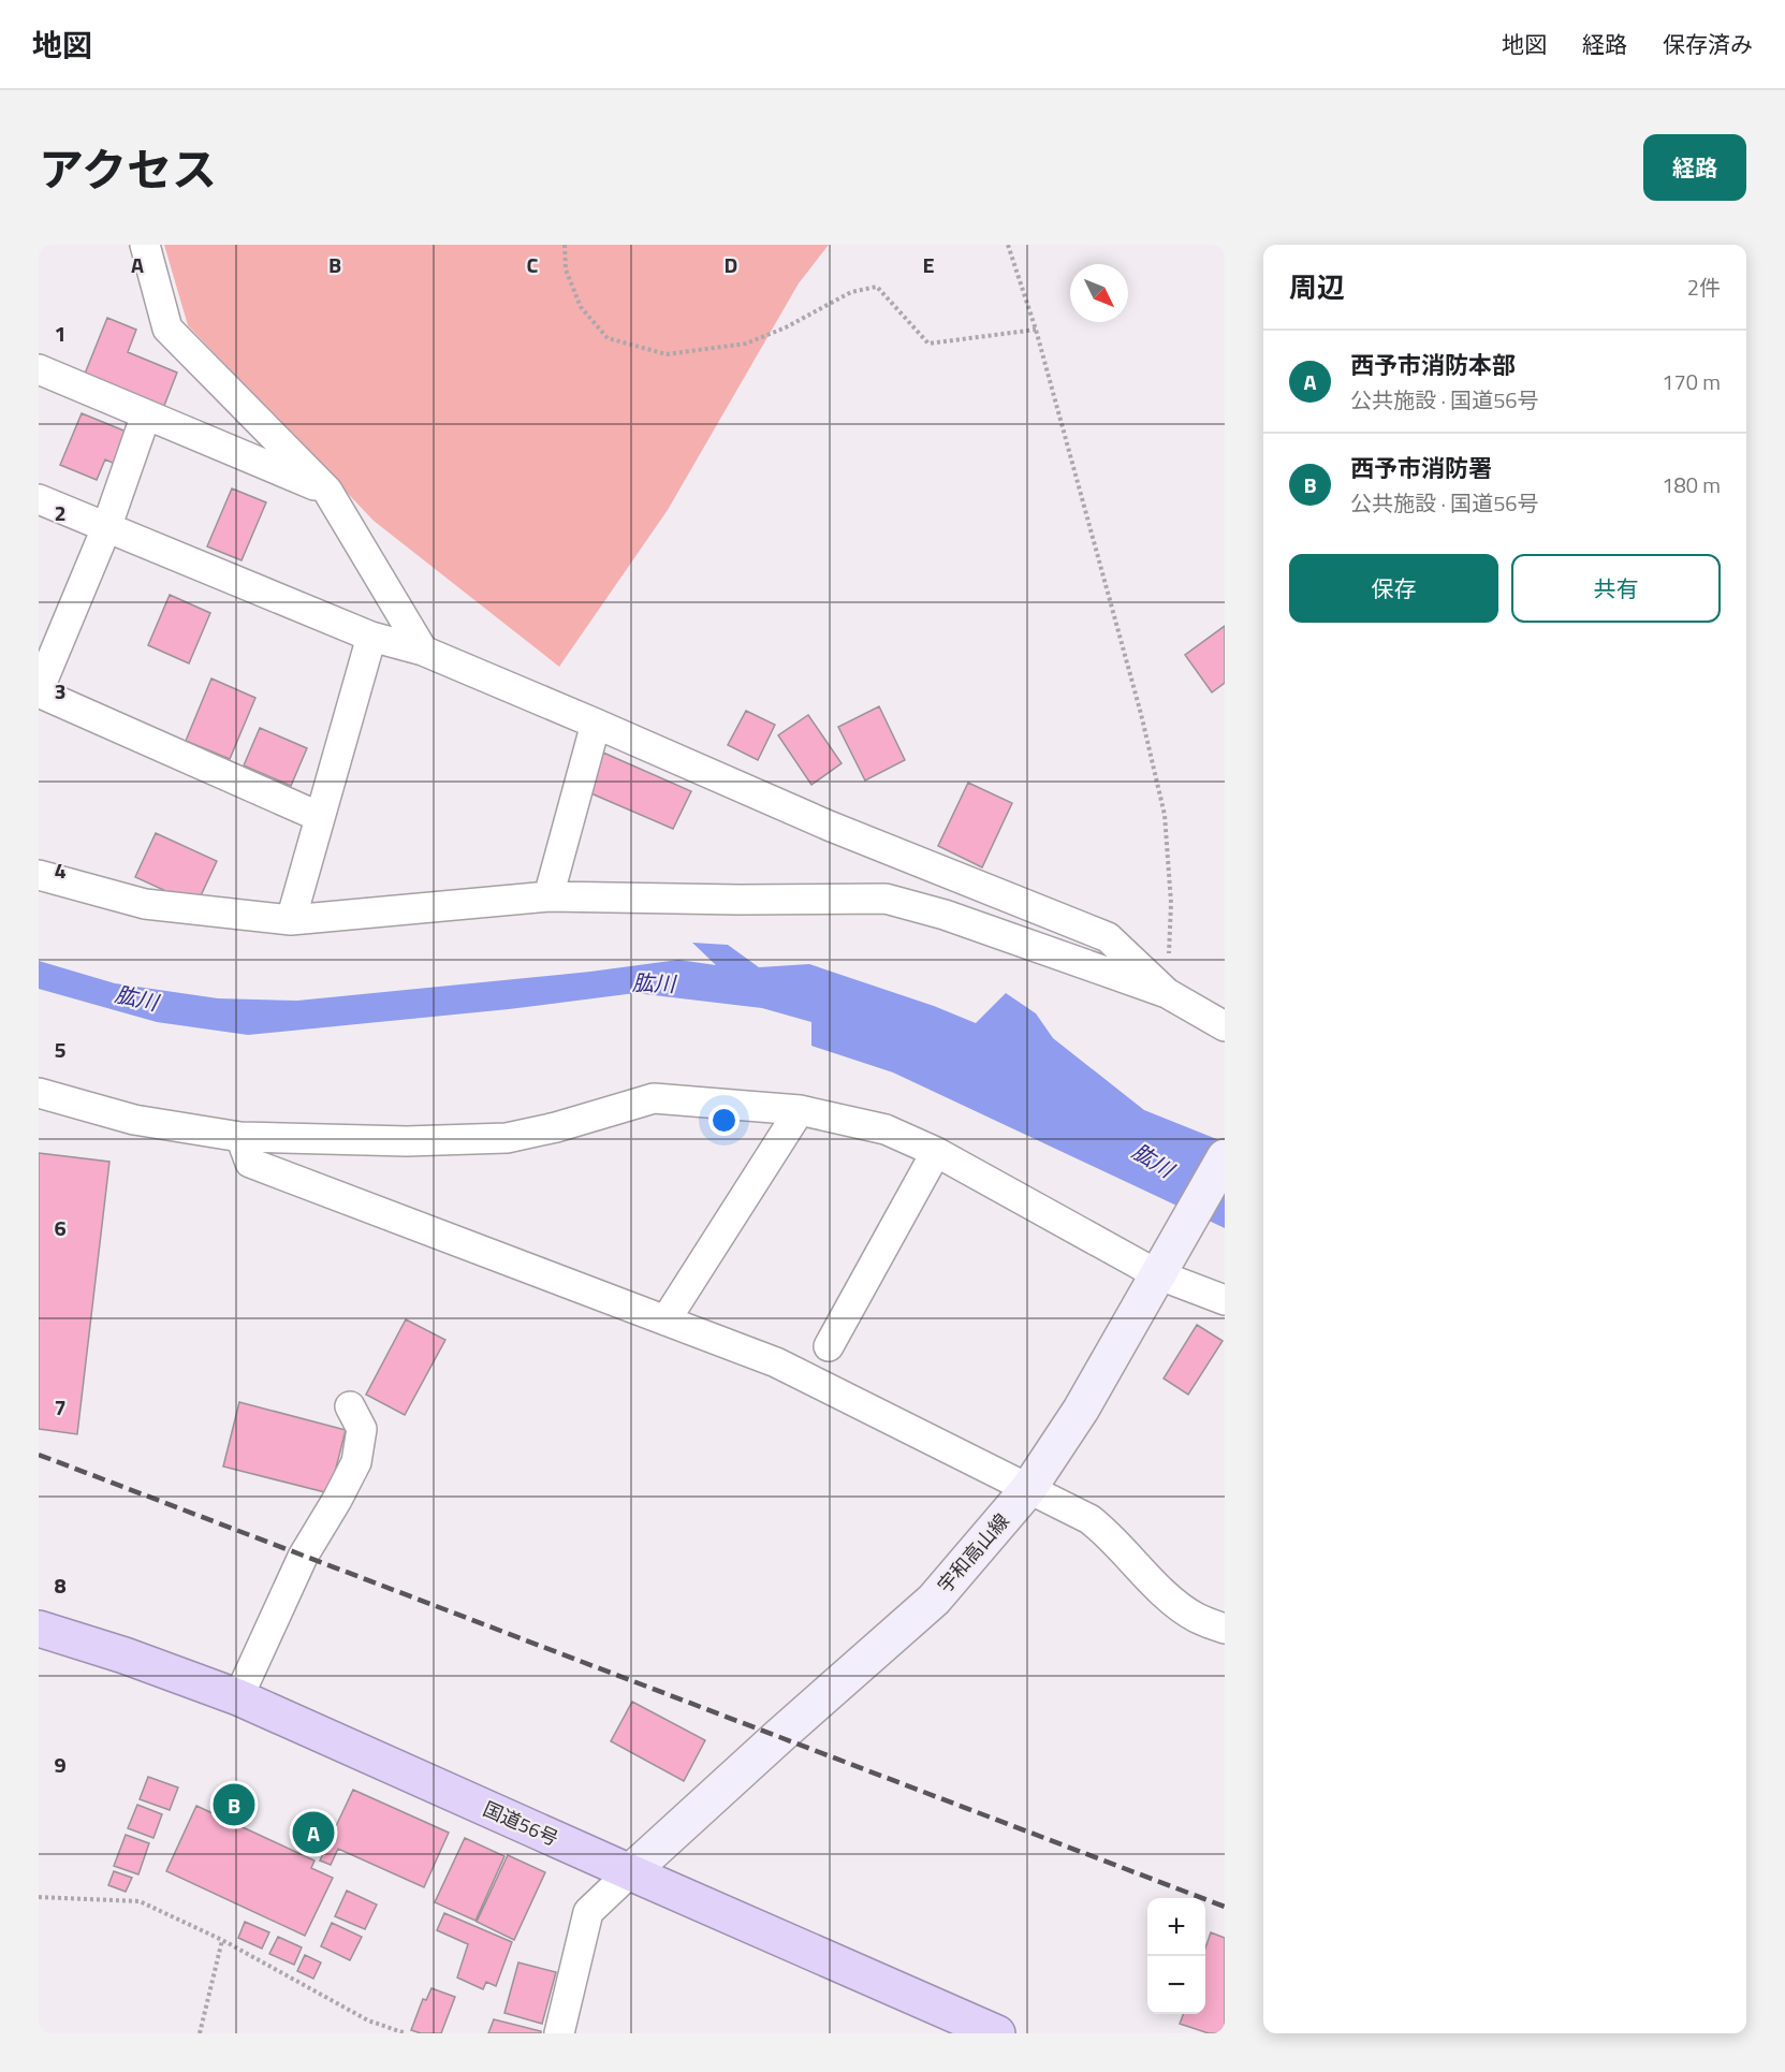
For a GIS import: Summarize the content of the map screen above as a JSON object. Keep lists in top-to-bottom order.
{
  "streets": {
    "highway": ["国道56号"],
    "main road": ["宇和高山線"]
  },
  "crossings": [
    ["宇和高山線", "国道56号"]
  ],
  "water": ["肱川"],
  "north": "bottom right",
  "page": {
    "header": "地図",
    "nav": ["地図", "経路", "保存済み"],
    "title": "アクセス",
    "buttons": [
      "経路",
      ["保存", "共有"]
    ],
    "heading": ["周辺", "2件"],
    "list": [
      {
        "mark": "A",
        "name": "西予市消防本部",
        "note": "公共施設 · 国道56号",
        "value": "170 m"
      },
      {
        "mark": "B",
        "name": "西予市消防署",
        "note": "公共施設 · 国道56号",
        "value": "180 m"
      }
    ],
    "pins": ["B", "A"],
    "map_buttons": ["+", "−"]
  },
  "grid": {
    "columns": [
      "A",
      "B",
      "C",
      "D",
      "E"
    ],
    "rows": [
      "1",
      "2",
      "3",
      "4",
      "5",
      "6",
      "7",
      "8",
      "9"
    ]
  }
}
